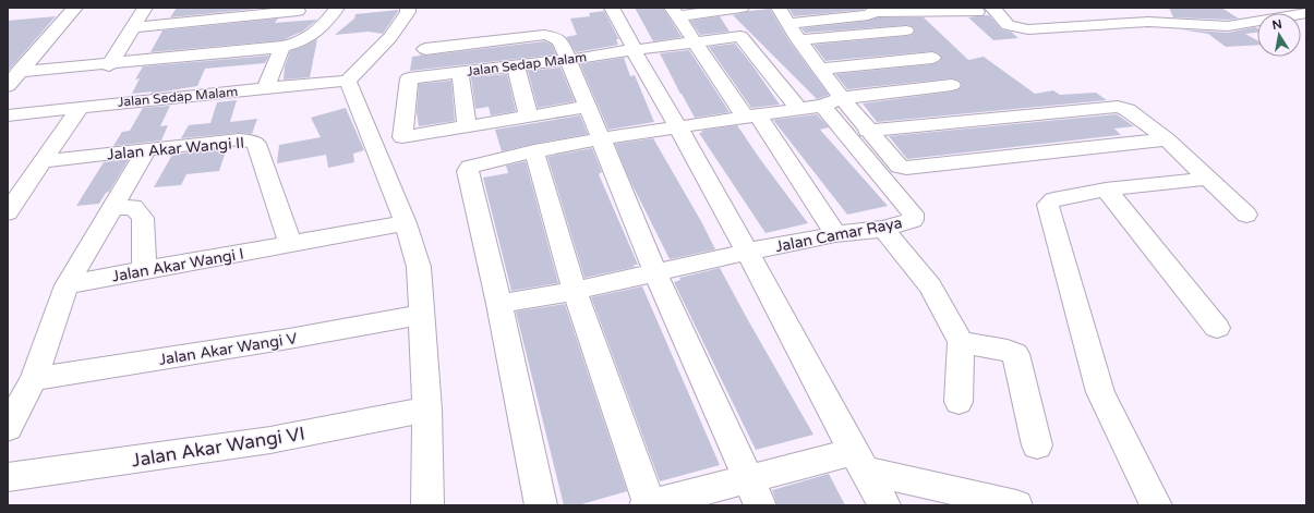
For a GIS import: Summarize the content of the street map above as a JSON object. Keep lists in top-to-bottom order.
{
  "streets": {
    "street": [
      "Jalan Sedap Malam",
      "Jalan Akar Wangi II",
      "Jalan Camar Raya",
      "Jalan Akar Wangi I",
      "Jalan Akar Wangi V",
      "Jalan Akar Wangi VI"
    ]
  },
  "crossings": [
    ["Jalan Akar Wangi II", "Jalan Akar Wangi I"]
  ],
  "north": "top"
}
